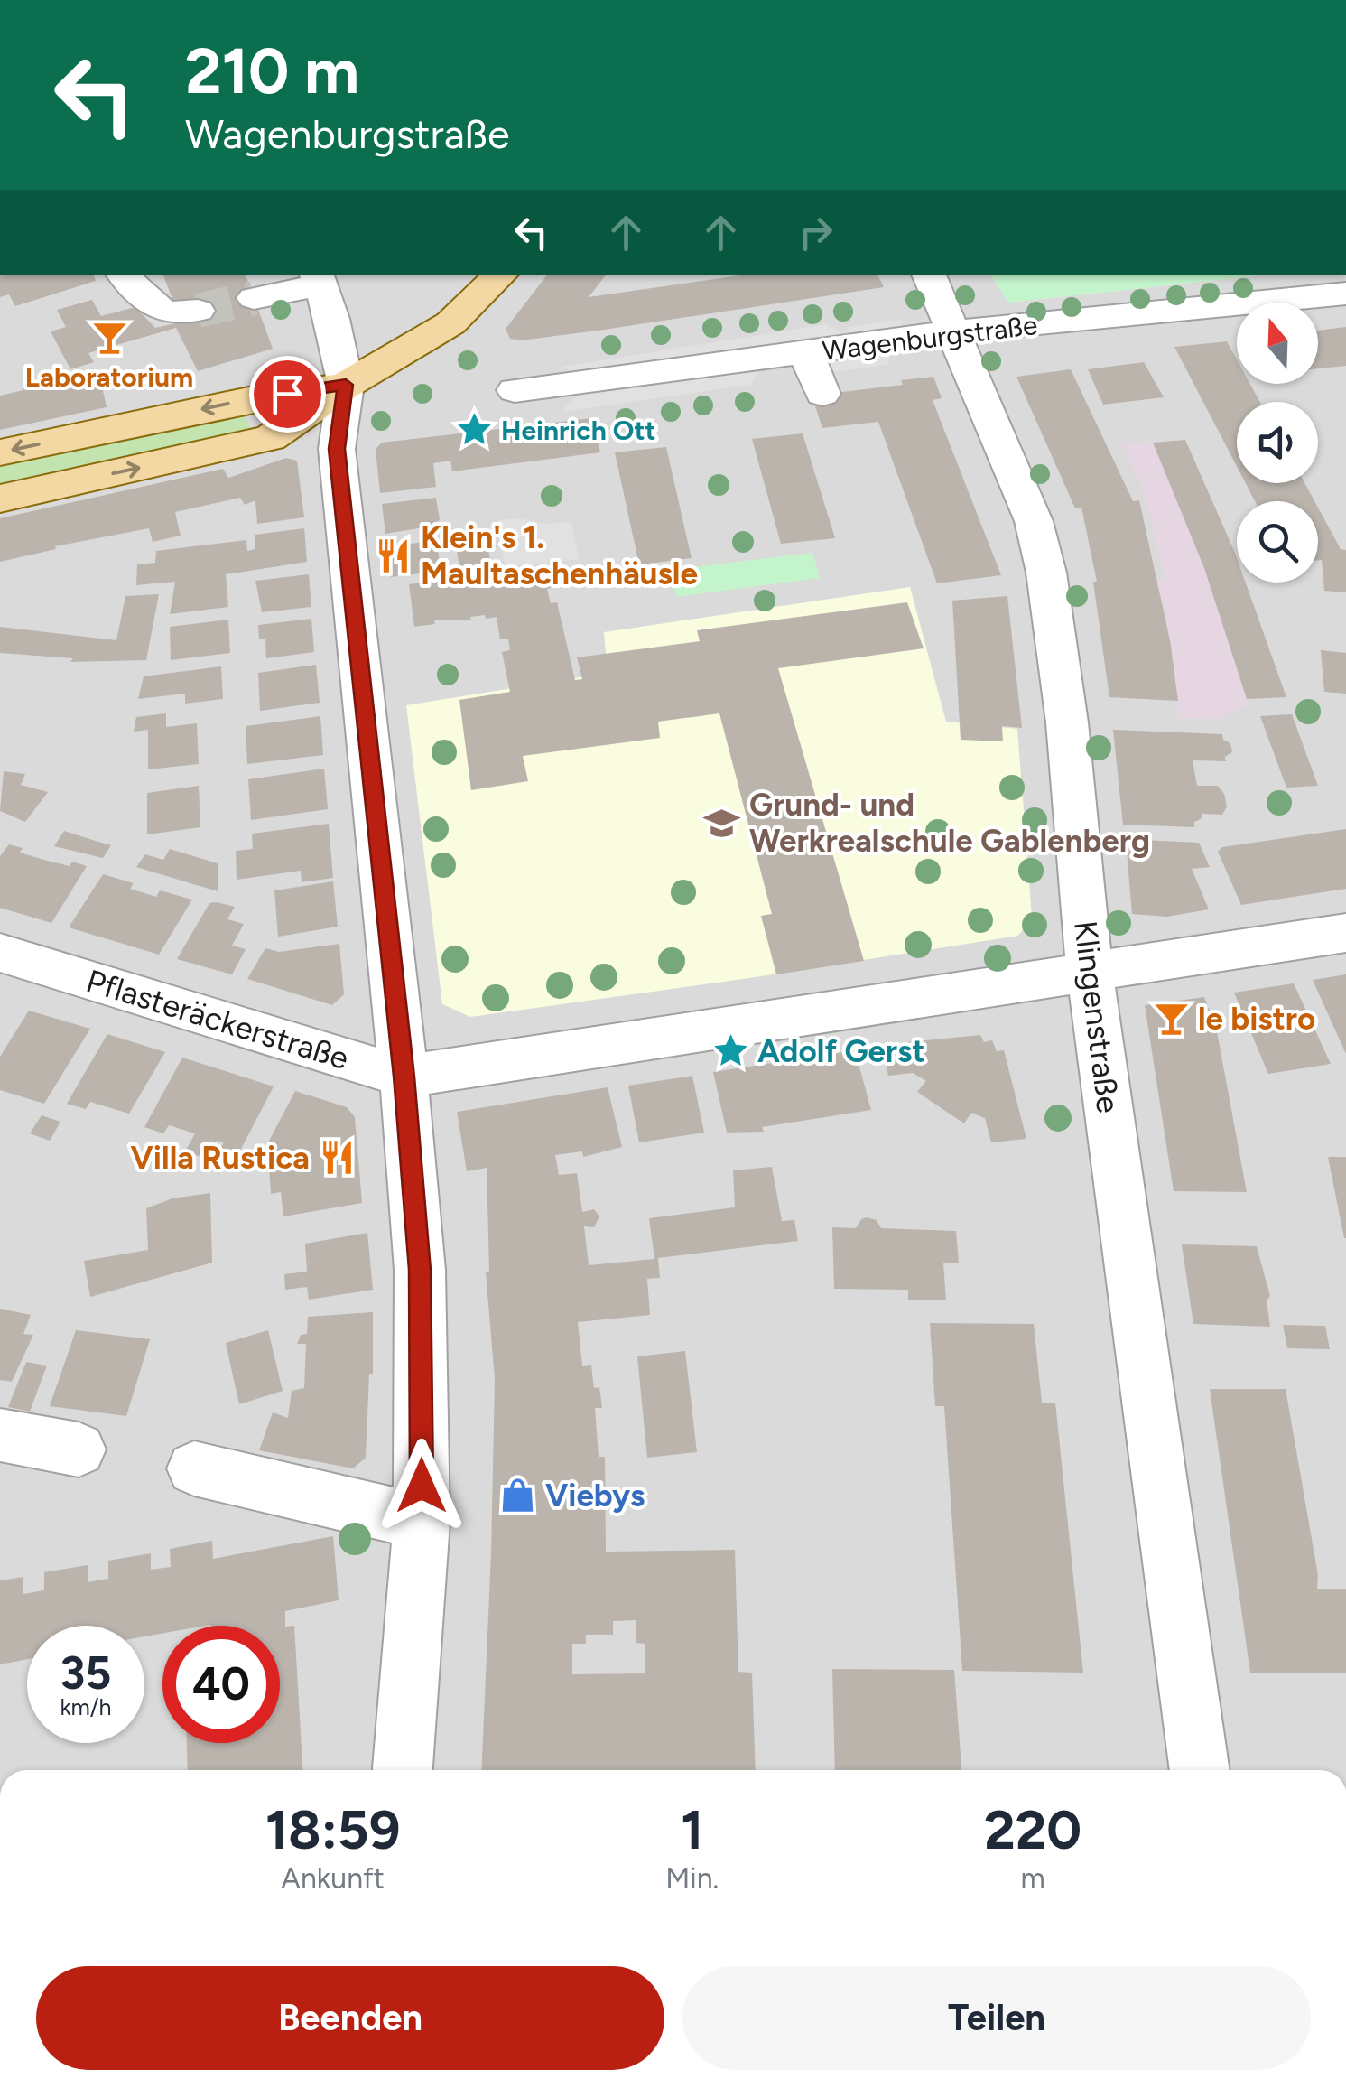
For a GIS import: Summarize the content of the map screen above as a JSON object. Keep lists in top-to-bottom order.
{
  "streets": {
    "street": ["Wagenburgstraße", "Klingenstraße", "Pflasteräckerstraße"]
  },
  "crossings": [
    ["Wagenburgstraße", "Klingenstraße"],
    ["Klingenstraße", "Pflasteräckerstraße"]
  ],
  "places": {
    "bar": ["Laboratorium", "le bistro"],
    "place": ["Heinrich Ott", "Adolf Gerst"],
    "restaurant": ["Klein's 1. Maultaschenhäusle", "Villa Rustica"],
    "school or university": ["Grund- und Werkrealschule Gablenberg"],
    "shop": ["Viebys"]
  },
  "north": "top",
  "page": {
    "turn": ["210 m", "Wagenburgstraße"],
    "speed": "35 km/h",
    "limit": "40",
    "eta": [
      "18:59",
      "Ankunft",
      "1",
      "Min.",
      "220",
      "m"
    ],
    "buttons": ["Beenden", "Teilen"]
  }
}
